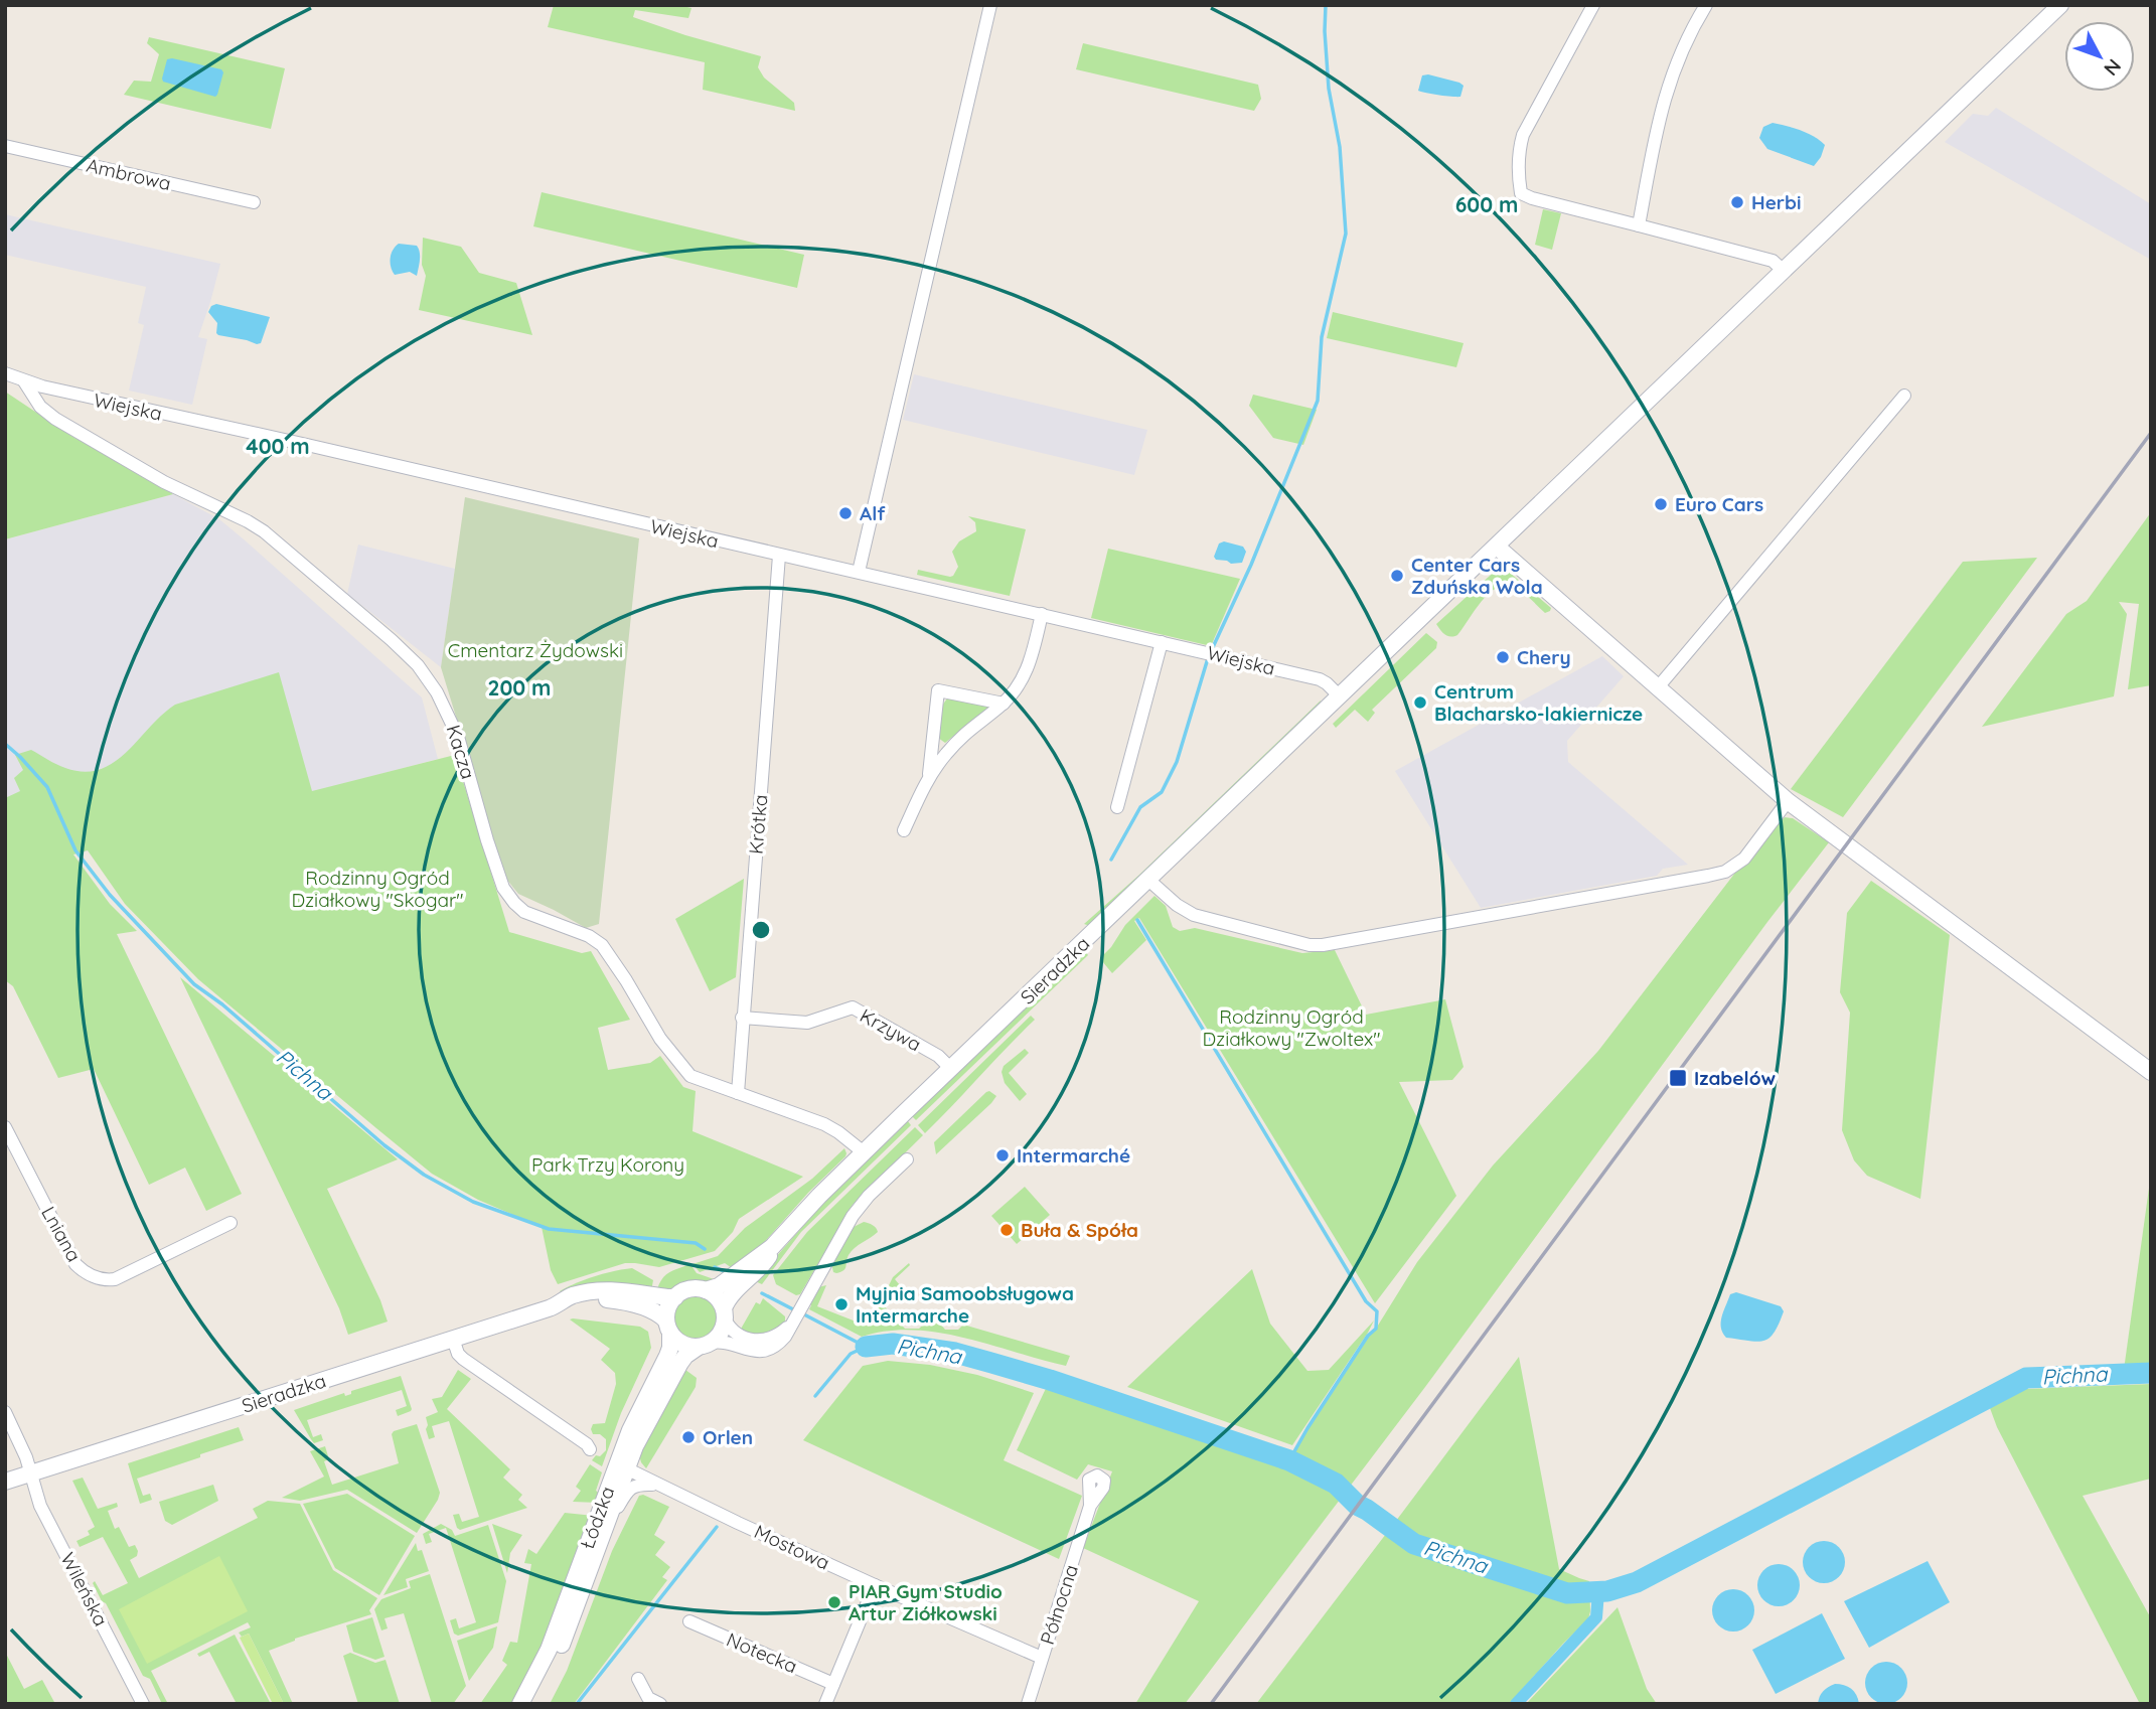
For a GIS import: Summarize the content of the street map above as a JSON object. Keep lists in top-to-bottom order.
{
  "streets": {
    "main road": ["Sieradzka", "Łódzka"],
    "street": [
      "Ambrowa",
      "Wiejska",
      "Kacza",
      "Krótka",
      "Krzywa",
      "Lniana",
      "Mostowa",
      "Wileńska",
      "Północna",
      "Notecka"
    ]
  },
  "crossings": [
    ["Wiejska", "Kacza"],
    ["Wiejska", "Krótka"],
    ["Wiejska", "Sieradzka"],
    ["Kacza", "Krótka"],
    ["Kacza", "Sieradzka"],
    ["Krótka", "Krzywa"],
    ["Sieradzka", "Krzywa"],
    ["Sieradzka", "Łódzka"],
    ["Sieradzka", "Wileńska"],
    ["Łódzka", "Mostowa"],
    ["Mostowa", "Północna"]
  ],
  "water": ["Pichna"],
  "parks": [
    "Cmentarz Żydowski",
    "Rodzinny Ogród Działkowy \"Skogar\"",
    "Rodzinny Ogród Działkowy \"Zwoltex\"",
    "Park Trzy Korony"
  ],
  "places": {
    "other": [
      "Herbi",
      "Euro Cars",
      "Alf",
      "Center Cars Zduńska Wola",
      "Chery",
      "Centrum Blacharsko-lakiernicze",
      "Intermarché",
      "Buła & Spóła",
      "Myjnia Samoobsługowa Intermarche",
      "Orlen",
      "PIAR Gym Studio Artur Ziółkowski"
    ],
    "transit": ["Izabelów"]
  },
  "north": "bottom right",
  "rings": ["600 m", "400 m", "200 m"]
}
